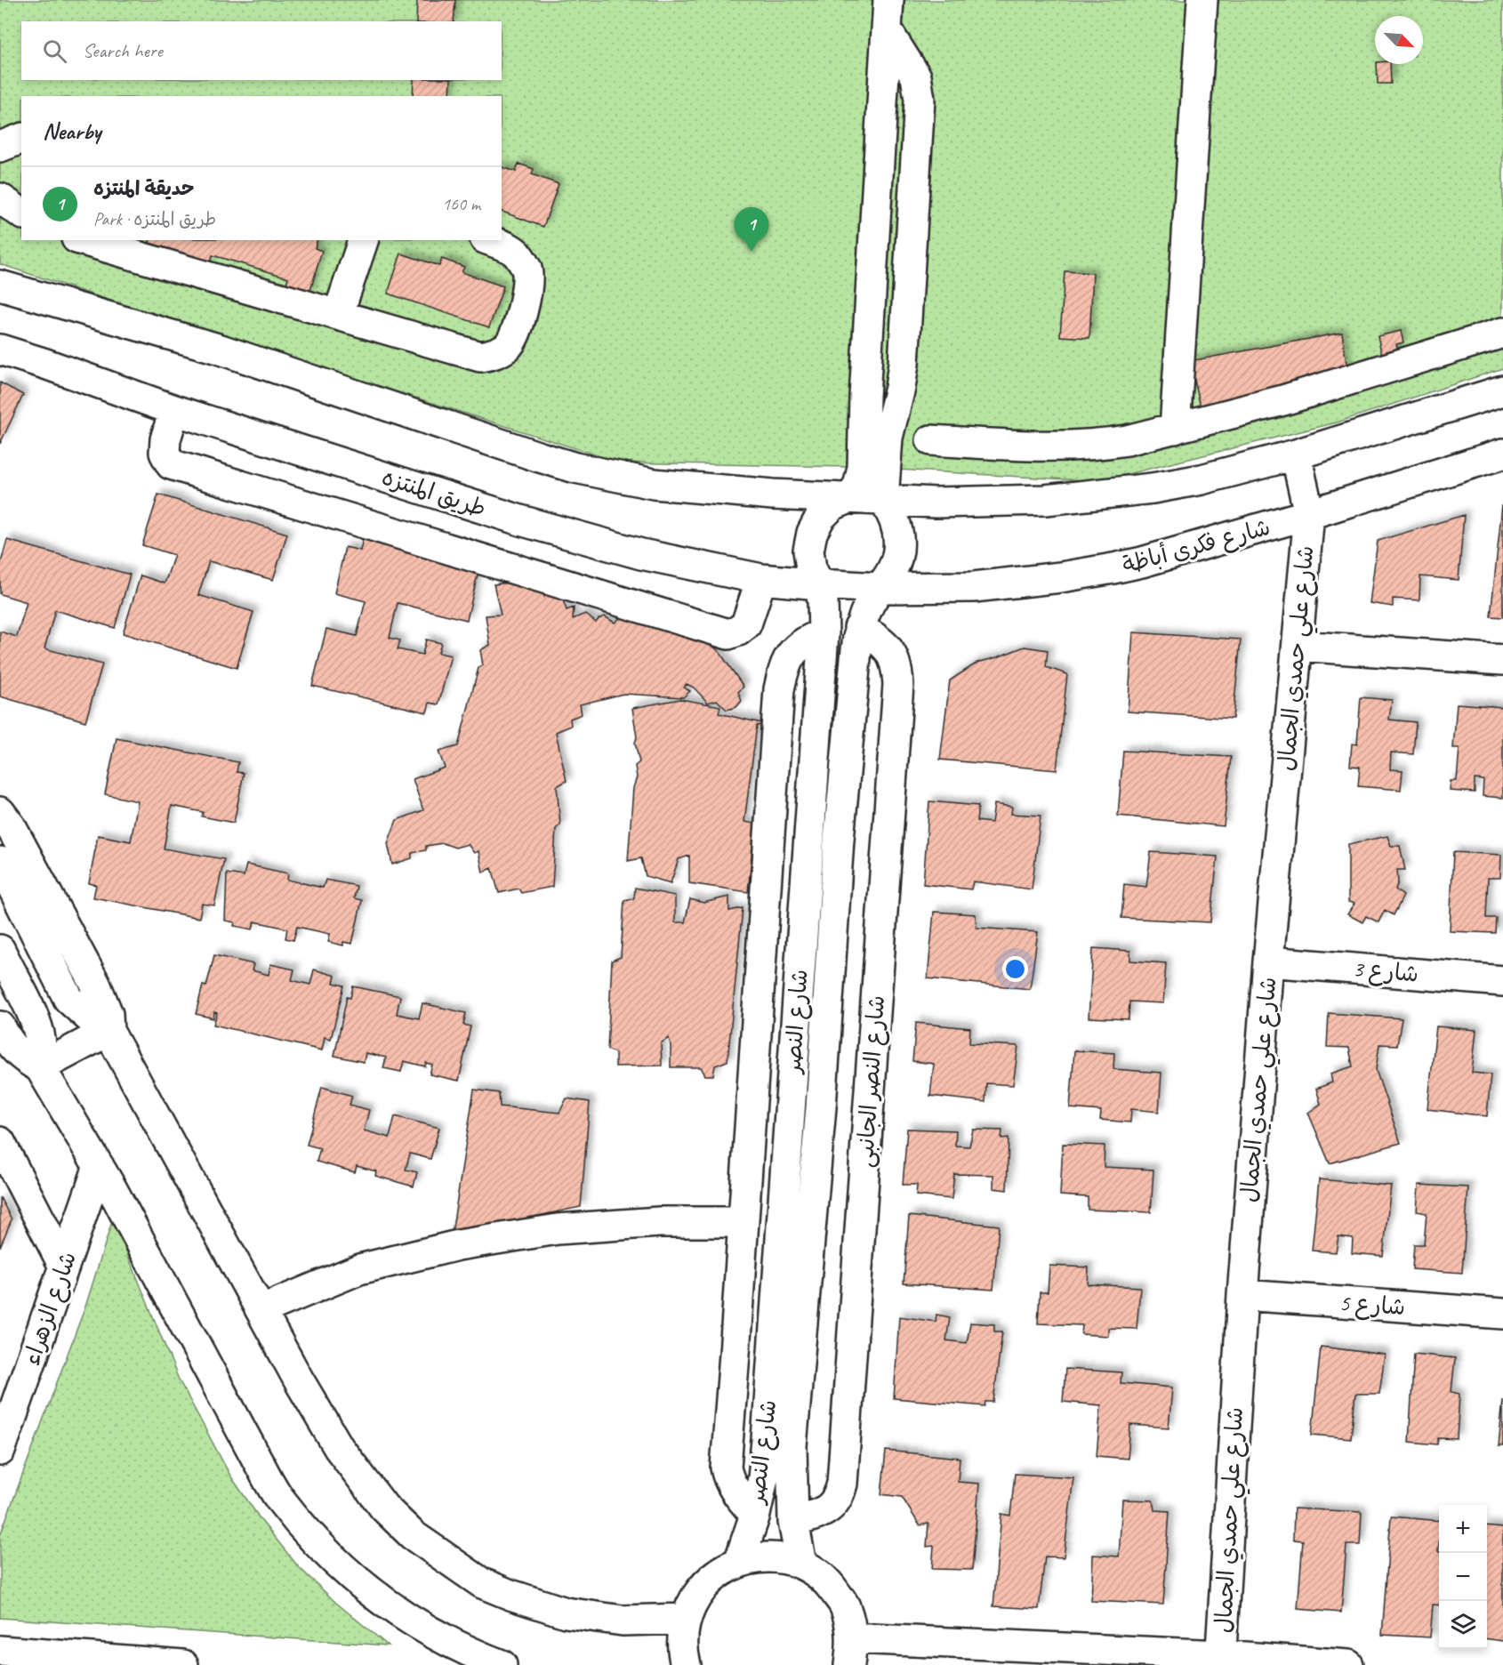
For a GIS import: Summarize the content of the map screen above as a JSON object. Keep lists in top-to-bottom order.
{
  "streets": {
    "street": [
      "طريق المنتزه",
      "شارع فكرى أباظة",
      "شارع علي حمدي الجمال",
      "شارع 3",
      "شارع النصر",
      "شارع النصر الجانبى",
      "شارع 5",
      "شارع الزهراء"
    ]
  },
  "crossings": [
    ["طريق المنتزه", "شارع فكرى أباظة"],
    ["طريق المنتزه", "شارع النصر"],
    ["شارع فكرى أباظة", "شارع علي حمدي الجمال"],
    ["شارع فكرى أباظة", "شارع النصر"],
    ["شارع علي حمدي الجمال", "شارع 3"],
    ["شارع علي حمدي الجمال", "شارع 5"],
    ["شارع النصر", "شارع النصر الجانبى"]
  ],
  "north": "bottom right",
  "page": {
    "search": "Search here",
    "heading": "Nearby",
    "list": [
      {
        "mark": "1",
        "name": "حديقة المنتزه",
        "note": "Park · طريق المنتزه",
        "value": "160 m"
      }
    ],
    "pins": "1",
    "map_buttons": ["+", "−"]
  }
}
